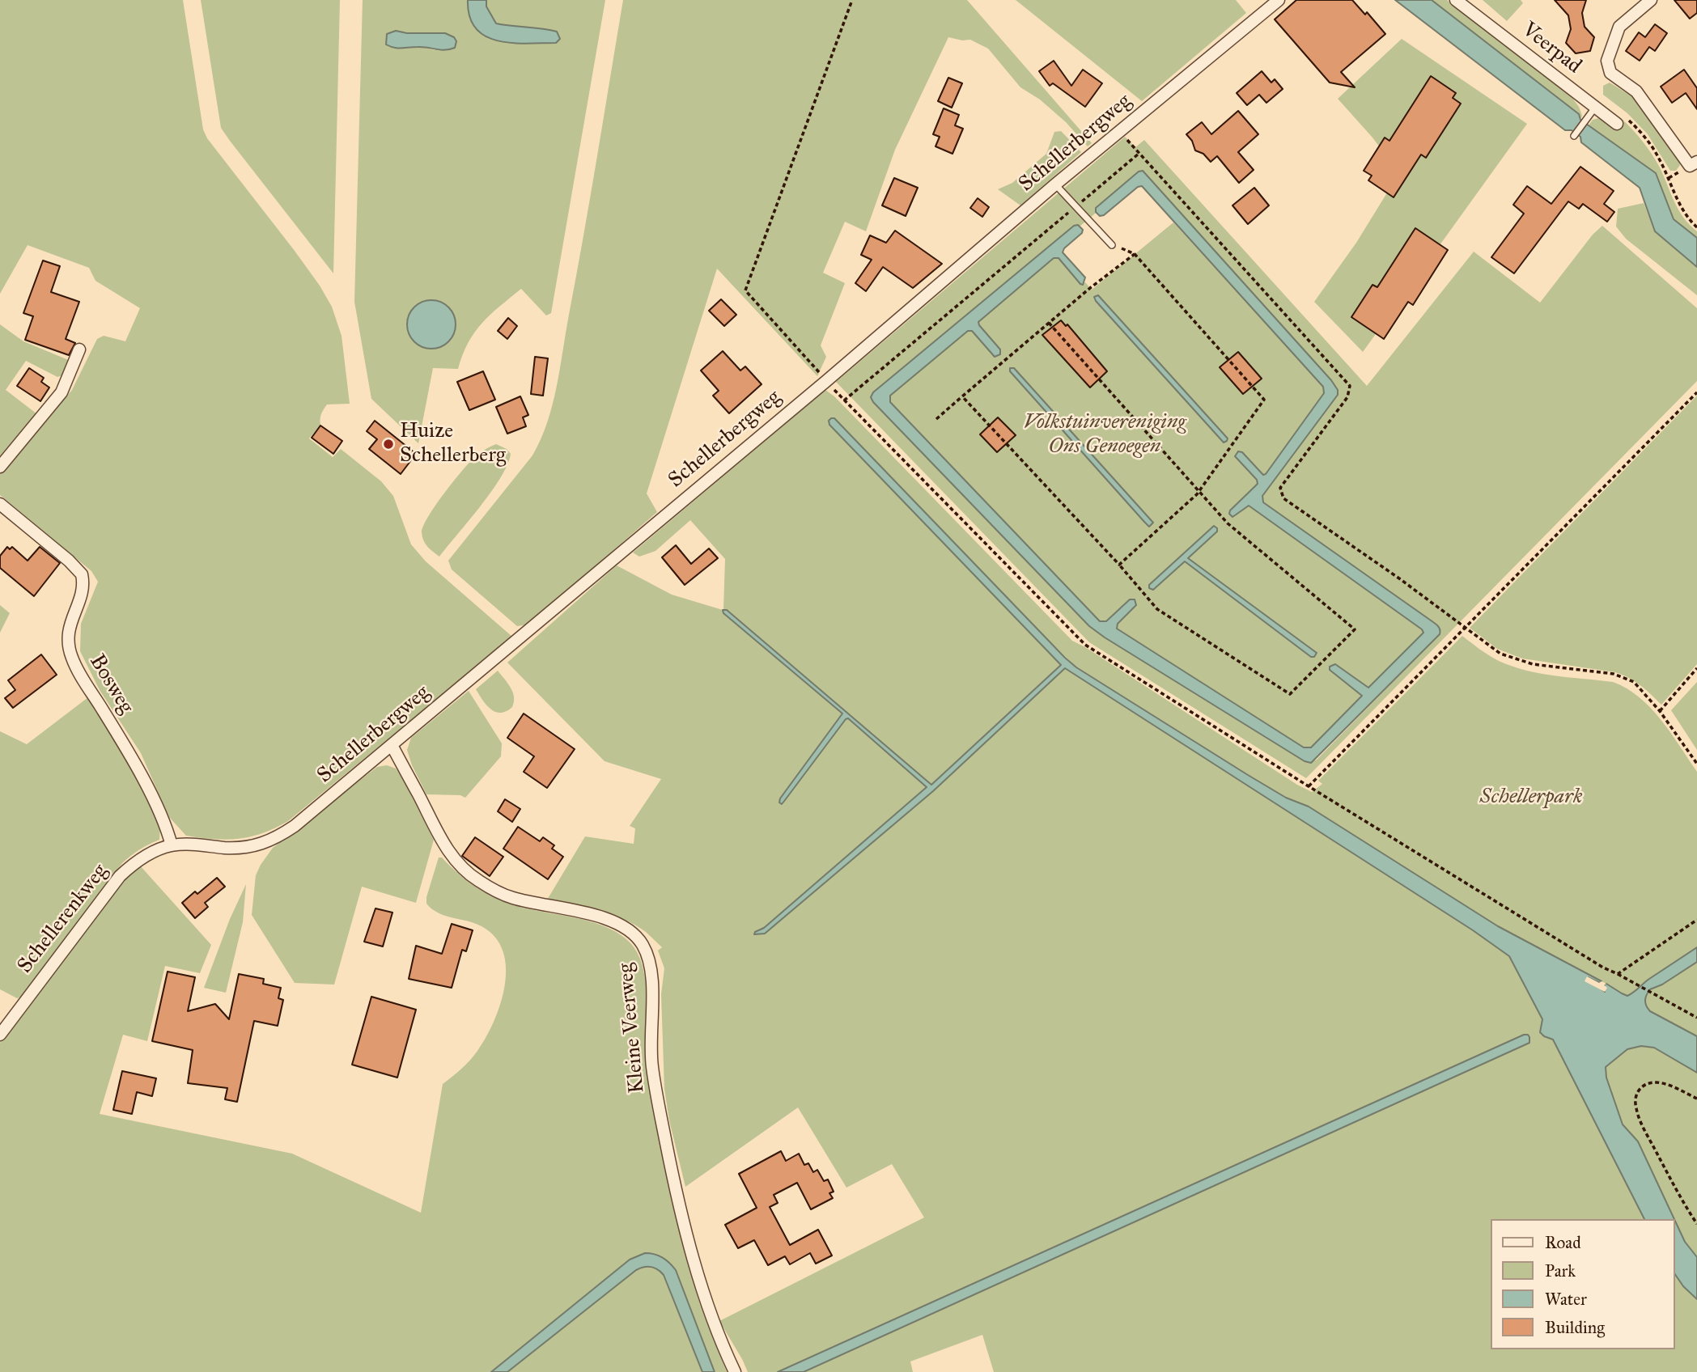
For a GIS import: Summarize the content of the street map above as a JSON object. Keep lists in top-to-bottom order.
{
  "streets": {
    "street": [
      "Veerpad",
      "Schellerbergweg",
      "Bosweg",
      "Schellerenkweg",
      "Kleine Veerweg"
    ]
  },
  "crossings": [
    ["Schellerbergweg", "Bosweg"],
    ["Schellerbergweg", "Schellerenkweg"],
    ["Schellerbergweg", "Kleine Veerweg"],
    ["Bosweg", "Schellerenkweg"]
  ],
  "parks": ["Volkstuinvereniging Ons Genoegen", "Schellerpark"],
  "places": ["Huize Schellerberg"],
  "legend": [
    "Road",
    "Park",
    "Water",
    "Building"
  ]
}
